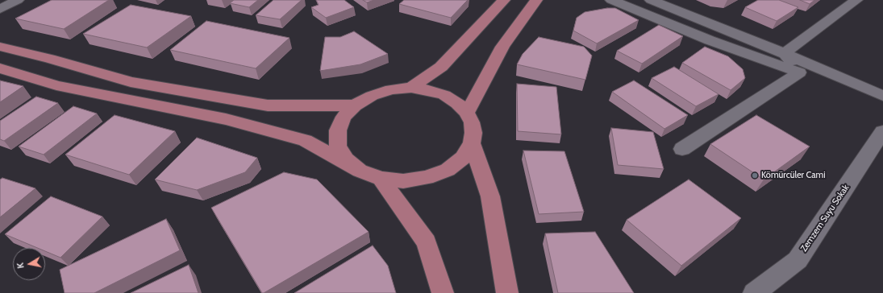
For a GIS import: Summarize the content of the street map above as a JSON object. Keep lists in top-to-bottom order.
{
  "streets": {
    "street": ["Zemzem Suyu Sokak"]
  },
  "places": ["Kömürcüler Cami"],
  "north": "left"
}
